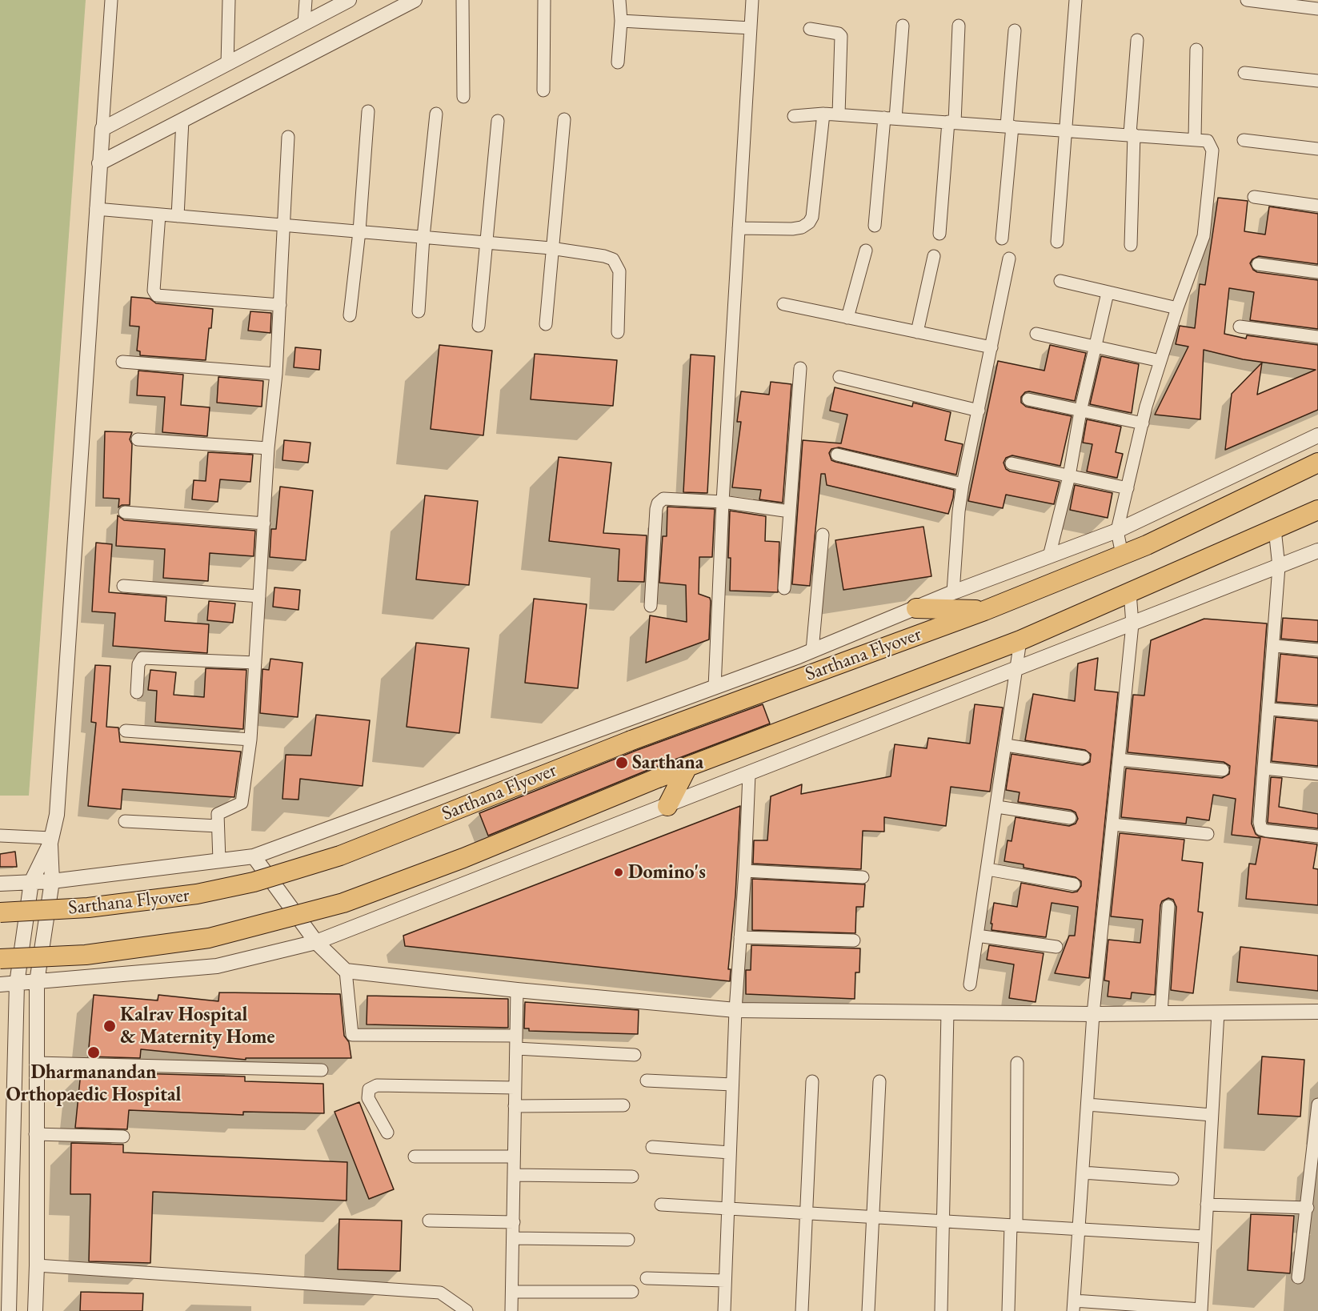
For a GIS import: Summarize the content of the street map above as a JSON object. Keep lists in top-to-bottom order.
{
  "streets": {
    "main road": ["Sarthana Flyover"]
  },
  "places": [
    "Sarthana",
    "Domino's",
    "Kalrav Hospital & Maternity Home",
    "Dharmanandan Orthopaedic Hospital"
  ]
}
